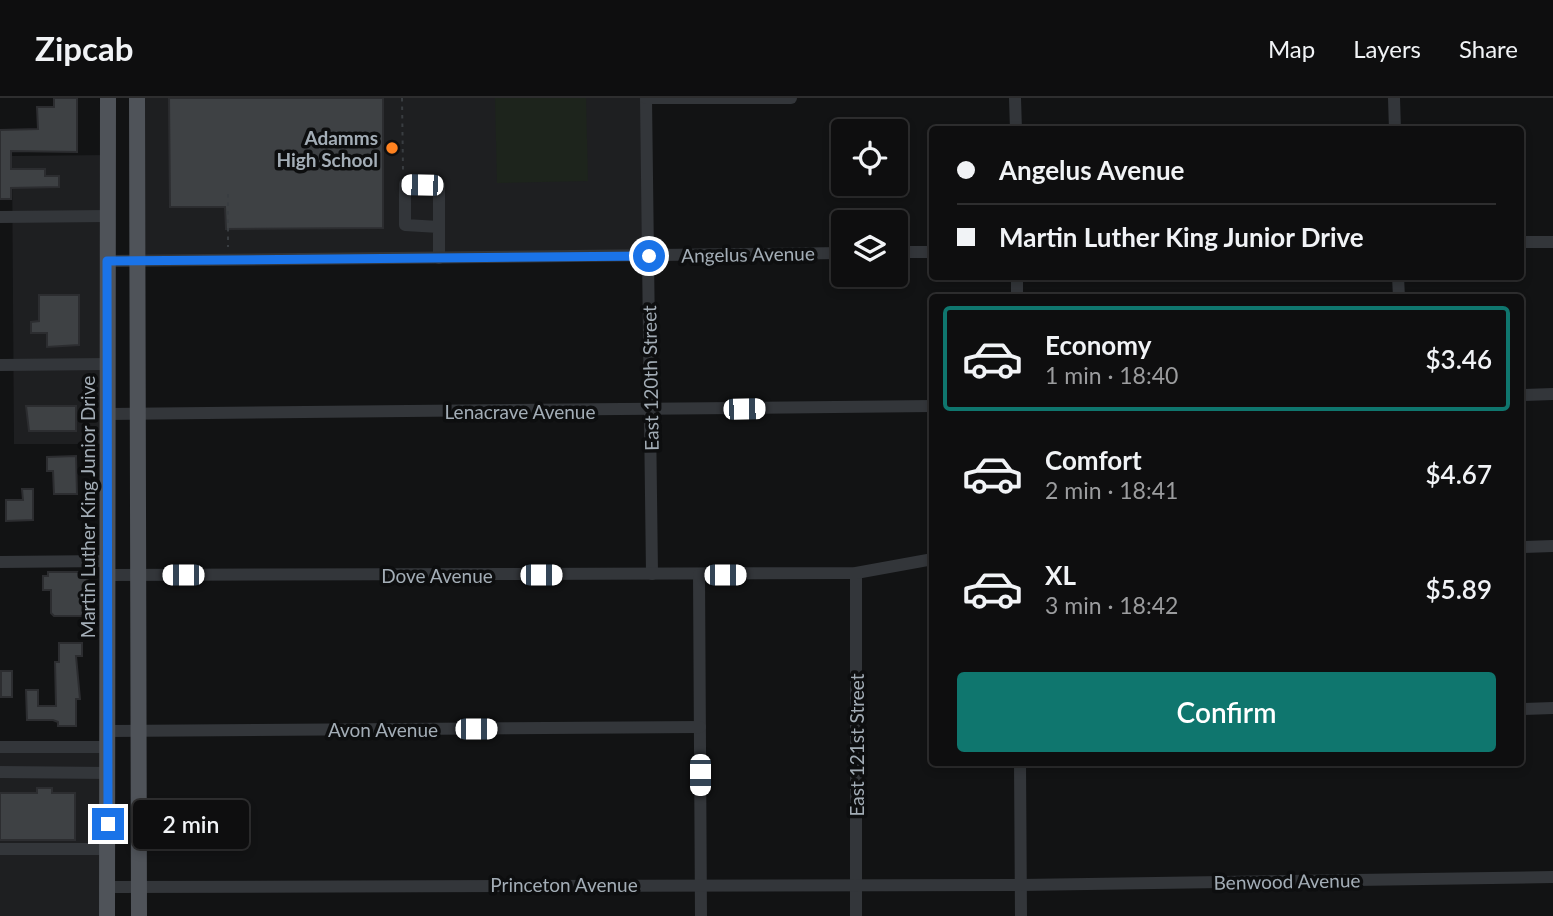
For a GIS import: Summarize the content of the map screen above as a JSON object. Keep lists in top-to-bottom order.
{
  "streets": {
    "main road": ["Martin Luther King Junior Drive"],
    "street": [
      "Angelus Avenue",
      "East 120th Street",
      "Lenacrave Avenue",
      "Dove Avenue",
      "Avon Avenue",
      "East 121st Street",
      "Benwood Avenue",
      "Princeton Avenue"
    ]
  },
  "crossings": [
    ["Angelus Avenue", "East 120th Street"],
    ["Angelus Avenue", "Martin Luther King Junior Drive"],
    ["East 120th Street", "Lenacrave Avenue"],
    ["East 120th Street", "Dove Avenue"],
    ["Lenacrave Avenue", "Martin Luther King Junior Drive"],
    ["Martin Luther King Junior Drive", "Dove Avenue"],
    ["Martin Luther King Junior Drive", "Avon Avenue"],
    ["Martin Luther King Junior Drive", "Princeton Avenue"],
    ["Dove Avenue", "East 121st Street"],
    ["East 121st Street", "Princeton Avenue"],
    ["Benwood Avenue", "Princeton Avenue"]
  ],
  "places": ["Adamms High School"],
  "page": {
    "header": "Zipcab",
    "nav": ["Map", "Layers", "Share"],
    "banner": ["Angelus Avenue", "Martin Luther King Junior Drive"],
    "list": [
      {
        "name": "Economy",
        "note": "1 min · 18:40",
        "value": "$3.46"
      },
      {
        "name": "Comfort",
        "note": "2 min · 18:41",
        "value": "$4.67"
      },
      {
        "name": "XL",
        "note": "3 min · 18:42",
        "value": "$5.89"
      }
    ],
    "buttons": "Confirm",
    "bubble": "2 min"
  }
}
